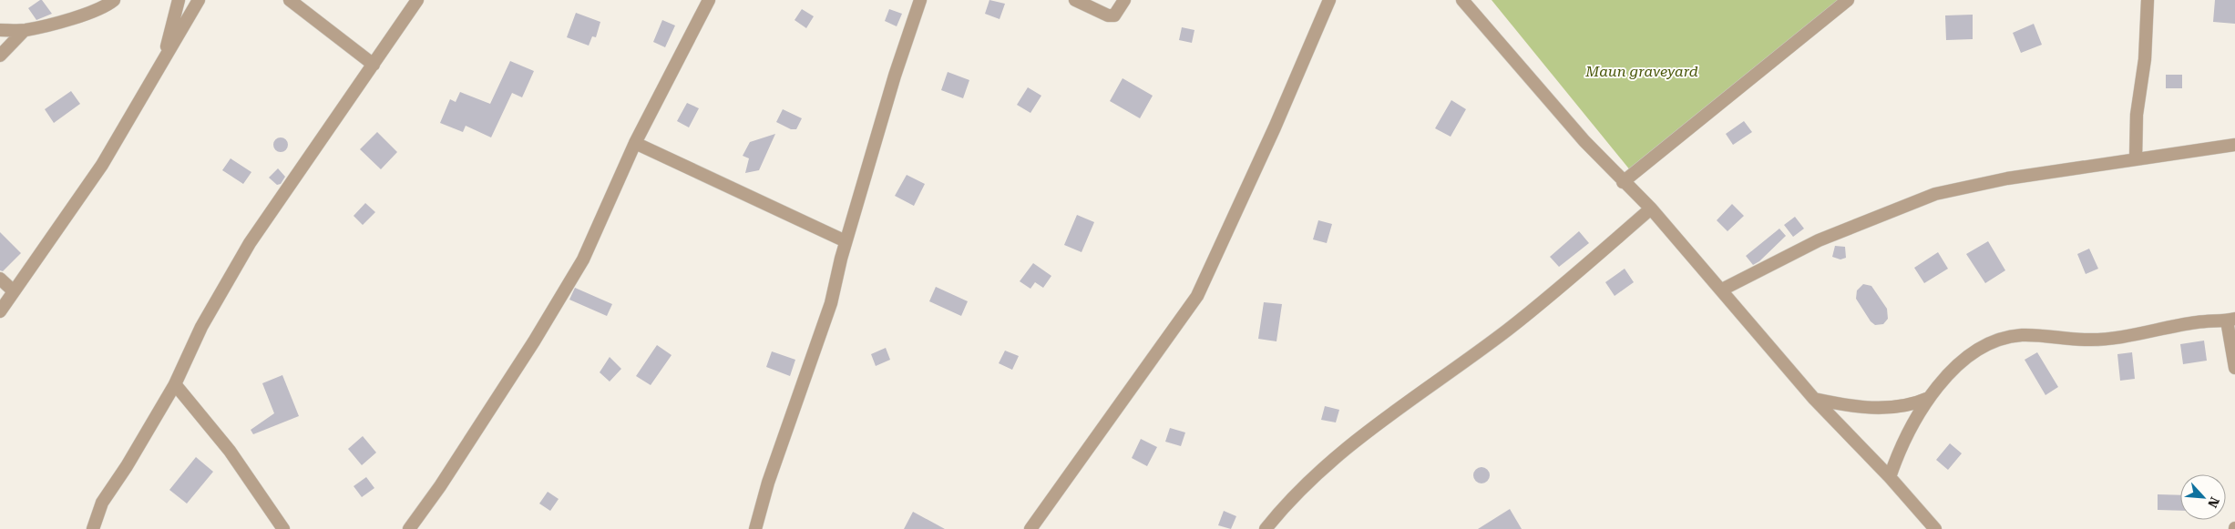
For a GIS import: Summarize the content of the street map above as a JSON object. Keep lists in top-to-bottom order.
{
  "parks": ["Maun graveyard"],
  "north": "bottom right"
}
